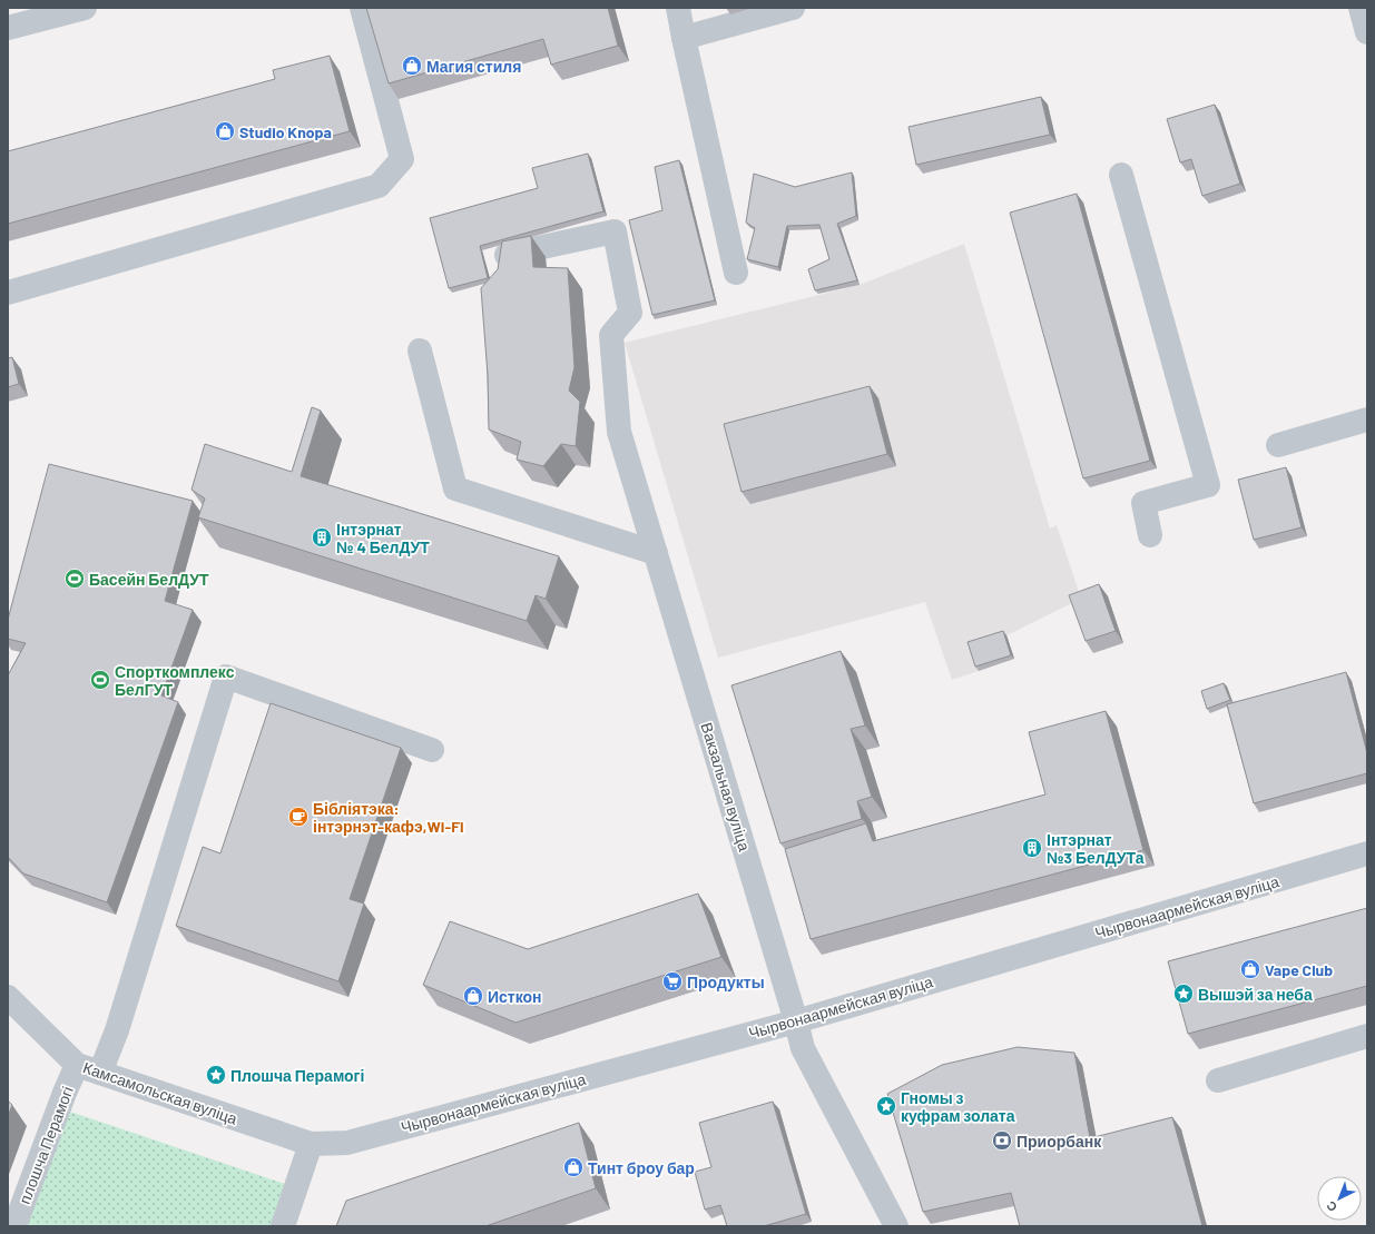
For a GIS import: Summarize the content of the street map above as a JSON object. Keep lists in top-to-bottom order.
{
  "streets": {
    "street": [
      "Вакзальная вуліца",
      "Чырвонаармейская вуліца",
      "Камсамольская вуліца",
      "плошча Перамогі"
    ]
  },
  "crossings": [
    ["Вакзальная вуліца", "Чырвонаармейская вуліца"],
    ["Чырвонаармейская вуліца", "Камсамольская вуліца"],
    ["Камсамольская вуліца", "плошча Перамогі"]
  ],
  "places": {
    "shop": [
      "Магия стиля",
      "Studio Knopa",
      "Vape Club",
      "Исткон",
      "Тинт броу бар"
    ],
    "building": ["Інтэрнат № 4 БелДУТ", "Інтэрнат №3 БелДУТа"],
    "sports": ["Басейн БелДУТ", "Спорткомплекс БелГУТ"],
    "cafe": ["Бібліятэка: інтэрнэт-кафэ,Wi-Fi"],
    "supermarket": ["Продукты"],
    "place": ["Вышэй за неба", "Плошча Перамогі", "Гномы з куфрам золата"],
    "bank": ["Приорбанк"]
  },
  "north": "bottom left"
}
